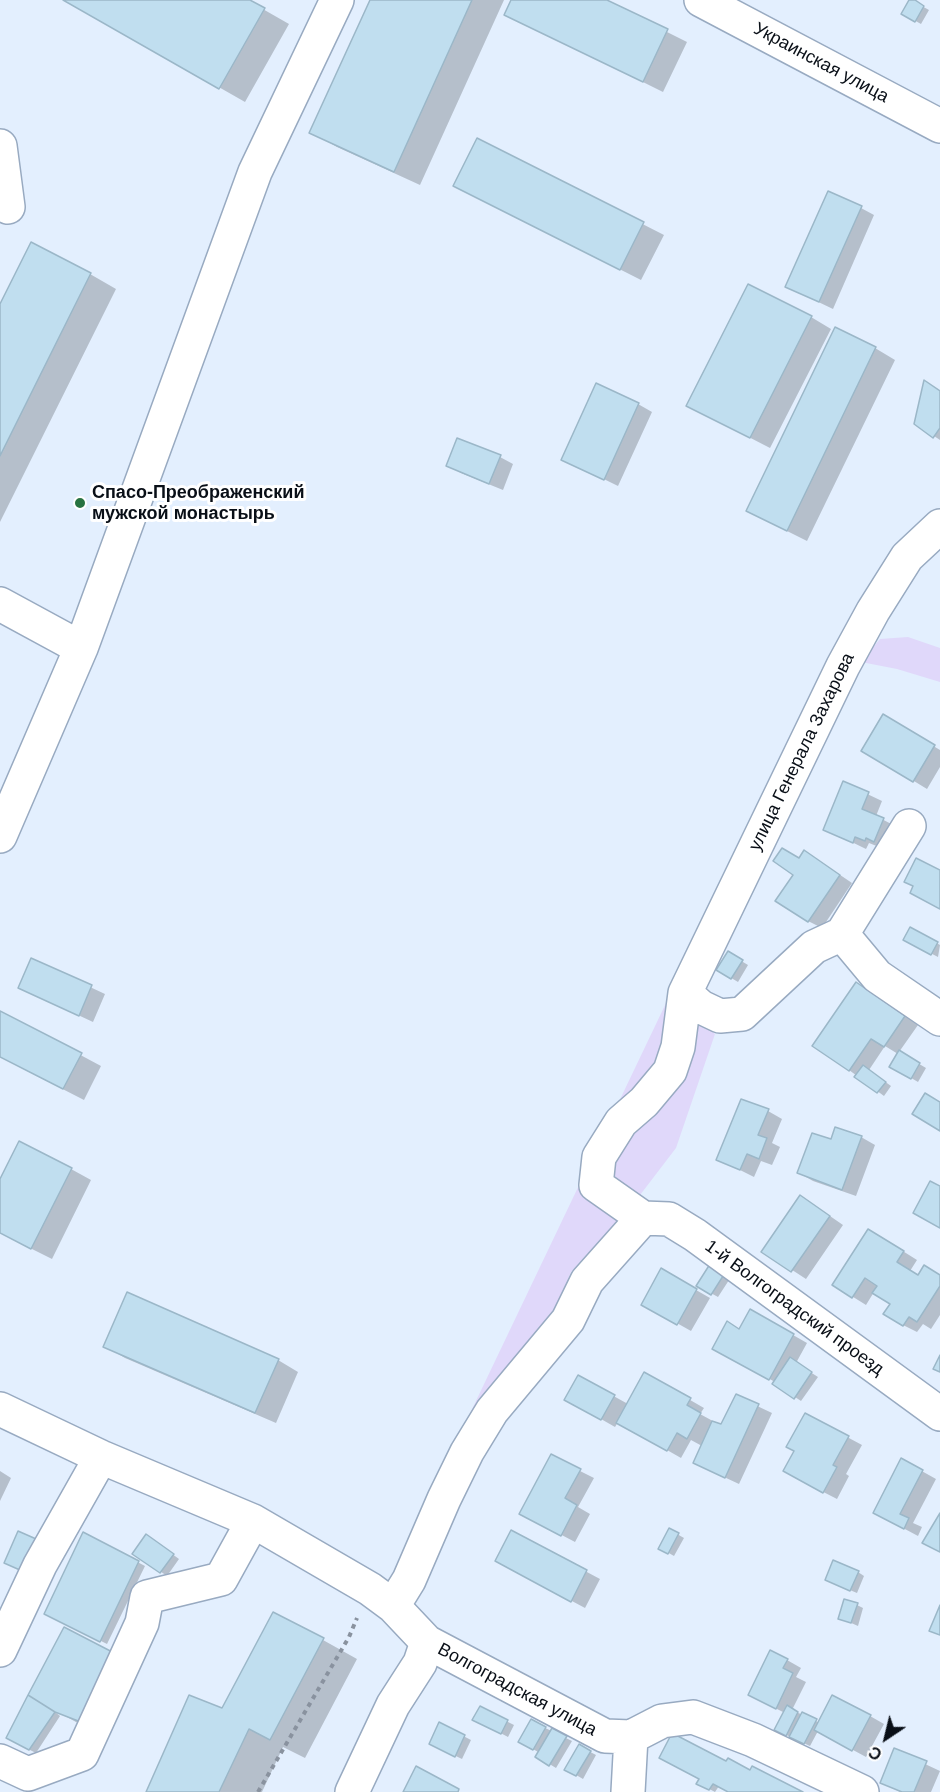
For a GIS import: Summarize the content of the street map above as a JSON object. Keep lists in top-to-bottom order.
{
  "streets": {
    "street": [
      "Украинская улица",
      "улица Генерала Захарова",
      "1-й Волгоградский проезд",
      "Волгоградская улица"
    ]
  },
  "crossings": [
    ["улица Генерала Захарова", "1-й Волгоградский проезд"]
  ],
  "places": ["Спасо-Преображенский мужской монастырь"],
  "north": "bottom left"
}
